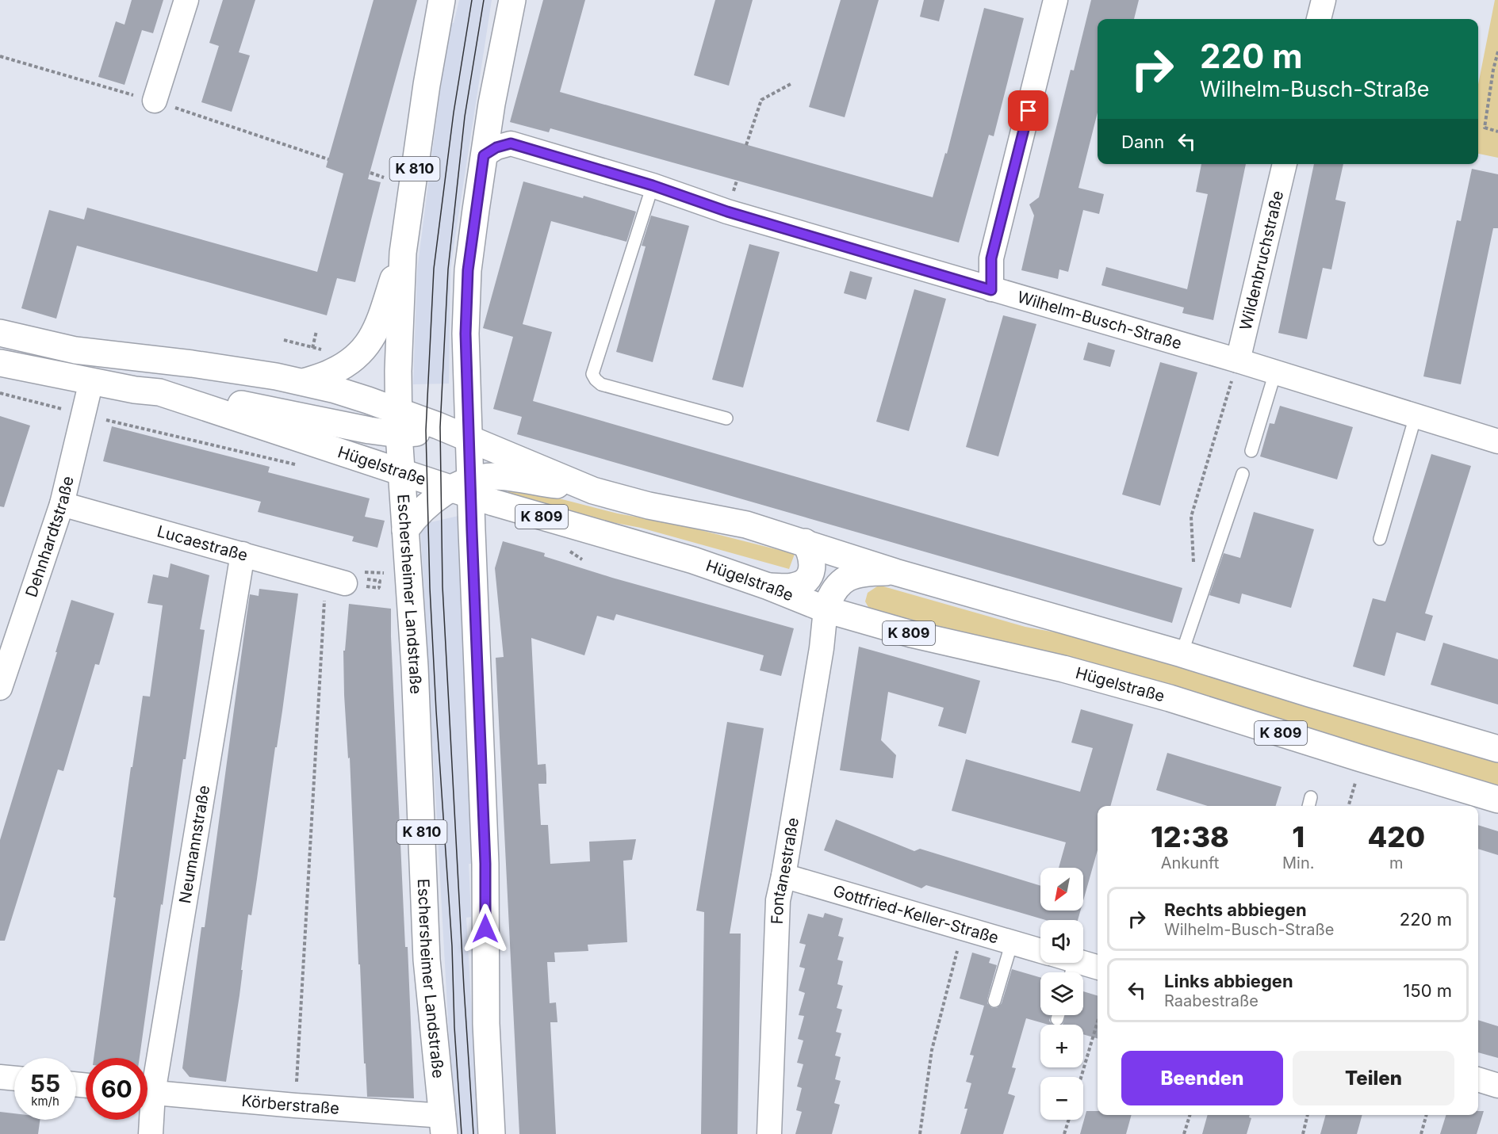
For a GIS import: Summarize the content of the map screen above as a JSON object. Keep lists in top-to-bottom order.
{
  "streets": {
    "main road": [
      "K 810",
      "Hügelstraße",
      "K 809",
      "Eschersheimer Landstraße"
    ],
    "street": [
      "Wildenbruchstraße",
      "Wilhelm-Busch-Straße",
      "Dehnhardtstraße",
      "Lucaestraße",
      "Neumannstraße",
      "Fontanestraße",
      "Gottfried-Keller-Straße",
      "Körberstraße"
    ]
  },
  "crossings": [
    ["Wildenbruchstraße", "Wilhelm-Busch-Straße"],
    ["Hügelstraße", "Dehnhardtstraße"],
    ["Hügelstraße", "Eschersheimer Landstraße"],
    ["Hügelstraße", "Fontanestraße"],
    ["K 809", "Eschersheimer Landstraße"],
    ["Dehnhardtstraße", "Lucaestraße"],
    ["Lucaestraße", "Neumannstraße"],
    ["Eschersheimer Landstraße", "Körberstraße"],
    ["Fontanestraße", "Gottfried-Keller-Straße"]
  ],
  "north": "bottom left",
  "page": {
    "turn": ["220 m", "Wilhelm-Busch-Straße"],
    "then": "Dann",
    "eta": [
      "12:38",
      "Ankunft",
      "1",
      "Min.",
      "420",
      "m"
    ],
    "map_buttons": ["+", "−"],
    "list": [
      {
        "name": "Rechts abbiegen",
        "note": "Wilhelm-Busch-Straße",
        "value": "220 m"
      },
      {
        "name": "Links abbiegen",
        "note": "Raabestraße",
        "value": "150 m"
      }
    ],
    "buttons": ["Beenden", "Teilen"],
    "speed": "55 km/h",
    "limit": "60"
  }
}
